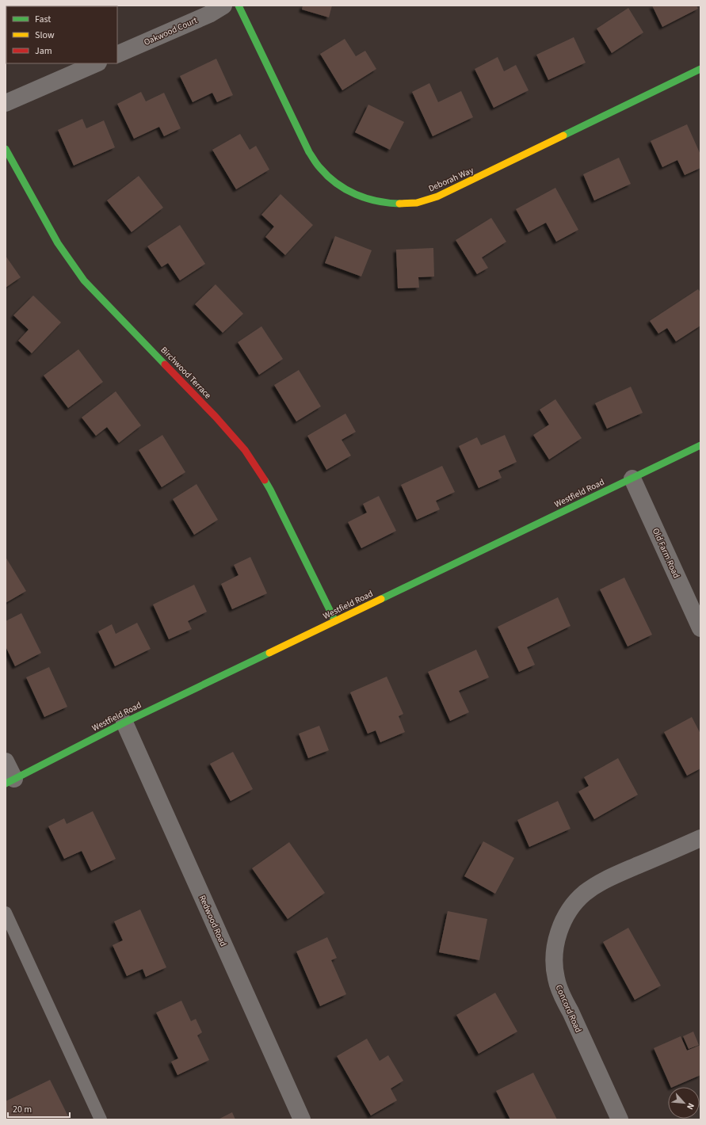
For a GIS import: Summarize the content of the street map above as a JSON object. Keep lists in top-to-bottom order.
{
  "streets": {
    "street": [
      "Oakwood Court",
      "Deborah Way",
      "Birchwood Terrace",
      "Westfield Road",
      "Old Farm Road",
      "Redwood Road",
      "Concord Road"
    ]
  },
  "crossings": [
    ["Birchwood Terrace", "Westfield Road"],
    ["Westfield Road", "Old Farm Road"],
    ["Westfield Road", "Redwood Road"]
  ],
  "legend": ["Fast", "Slow", "Jam"],
  "scale_bar": "20 m",
  "north": "bottom right"
}
